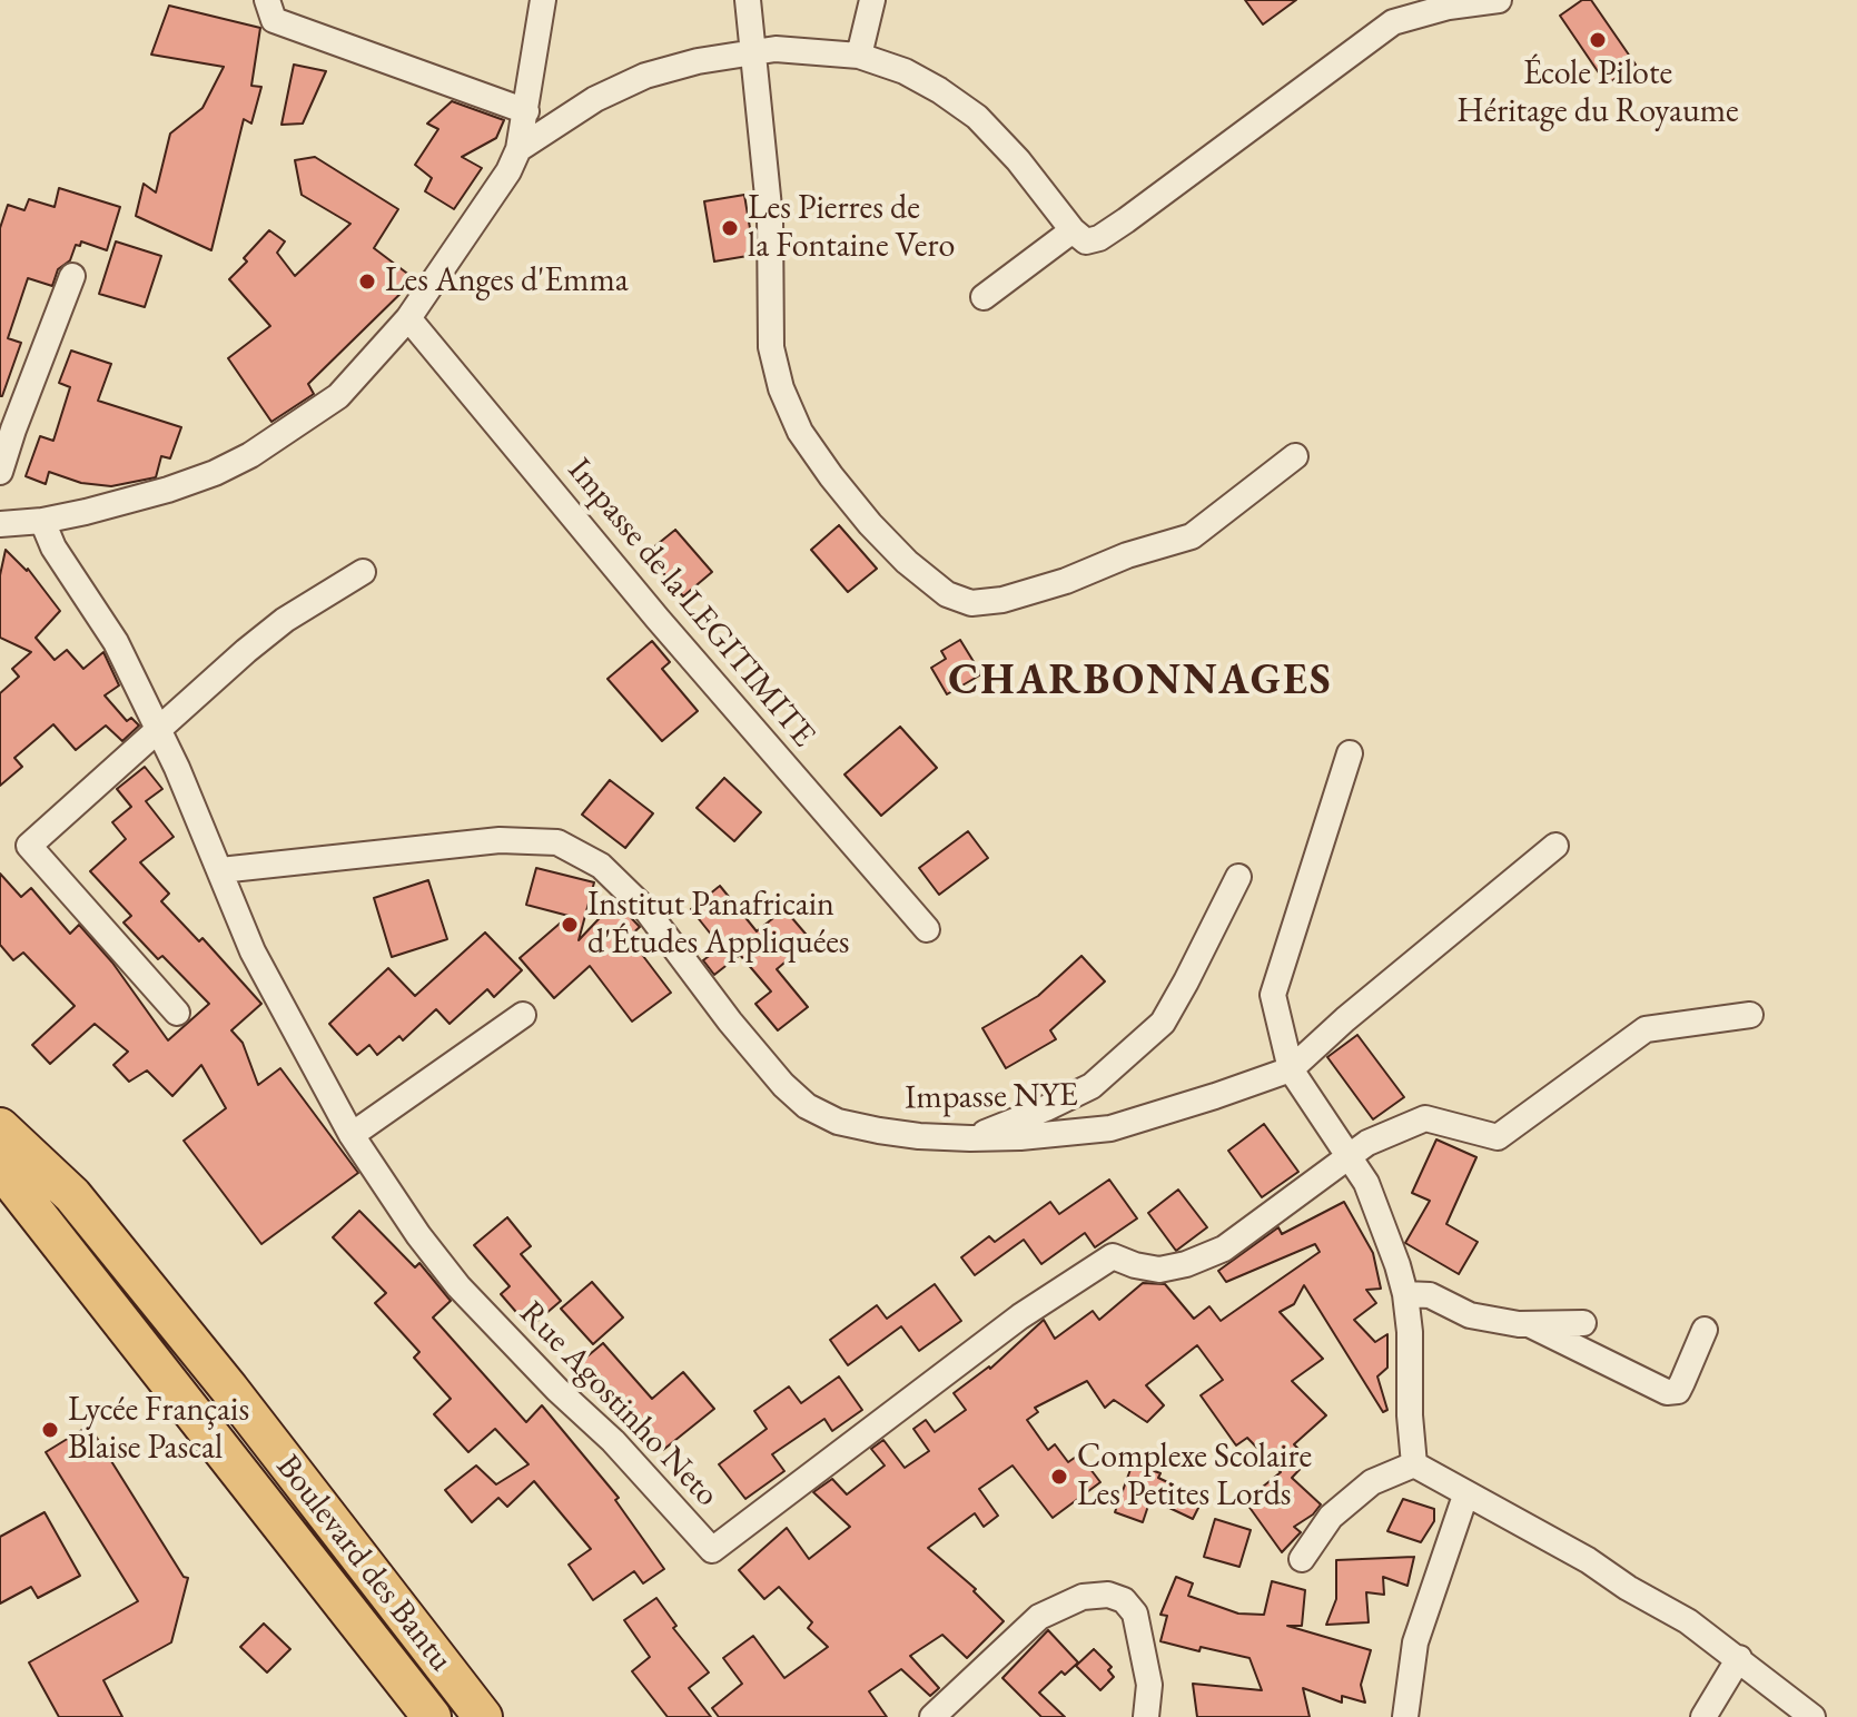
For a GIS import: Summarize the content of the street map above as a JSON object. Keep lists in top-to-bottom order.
{
  "streets": {
    "highway": ["Boulevard des Bantu"],
    "street": ["Impasse de la LEGITIMITE", "Impasse NYE", "Rue Agostinho Neto"]
  },
  "crossings": [
    ["Impasse NYE", "Rue Agostinho Neto"]
  ],
  "districts": ["CHARBONNAGES"],
  "places": [
    "École Pilote Héritage du Royaume",
    "Les Pierres de la Fontaine Vero",
    "Les Anges d'Emma",
    "Institut Panafricain d'Études Appliquées",
    "Lycée Français Blaise Pascal",
    "Complexe Scolaire Les Petites Lords"
  ]
}
